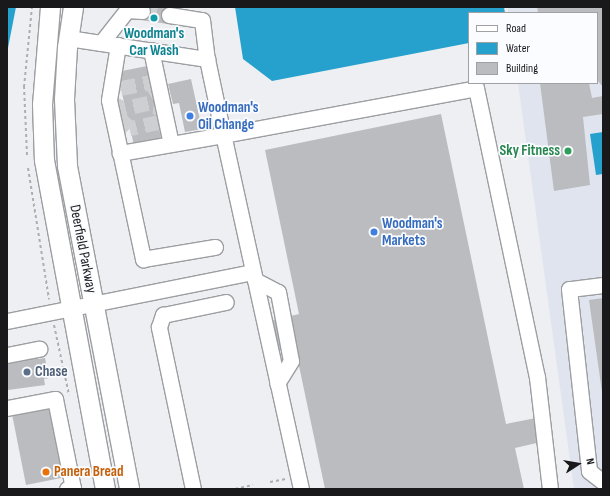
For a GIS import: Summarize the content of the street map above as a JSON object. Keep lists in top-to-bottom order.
{
  "streets": {
    "main road": ["Deerfield Parkway"]
  },
  "places": [
    "Woodman's Car Wash",
    "Woodman's Oil Change",
    "Sky Fitness",
    "Woodman's Markets",
    "Chase",
    "Panera Bread"
  ],
  "legend": ["Road", "Water", "Building"],
  "north": "right"
}
